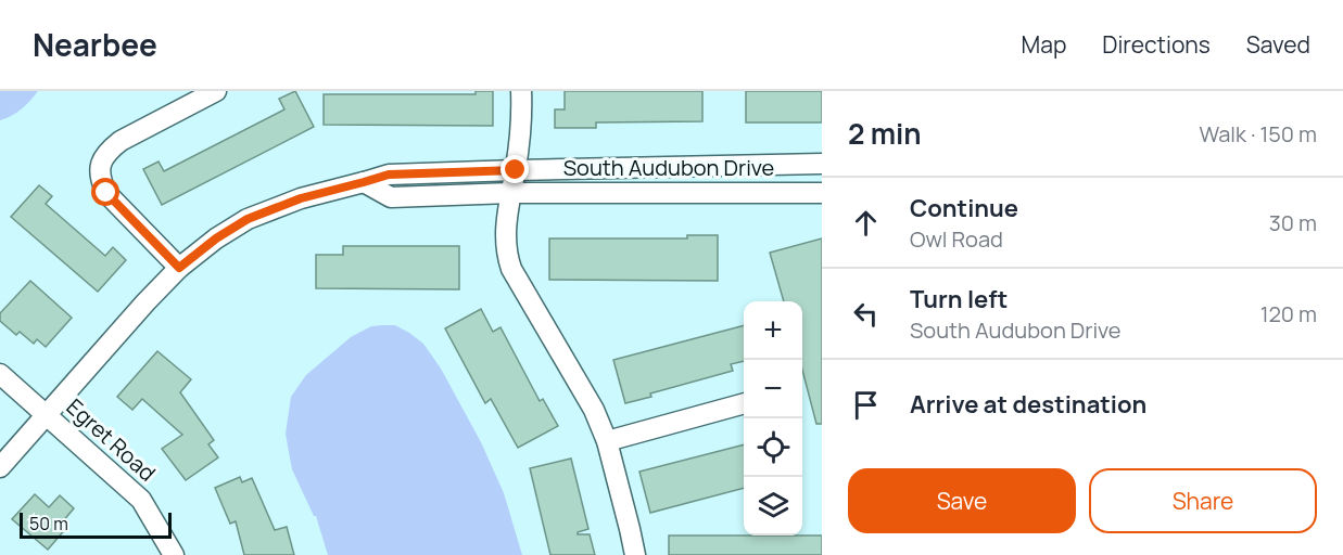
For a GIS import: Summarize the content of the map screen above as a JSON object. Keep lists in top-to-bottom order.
{
  "streets": {
    "street": ["South Audubon Drive", "Egret Road"]
  },
  "crossings": [
    ["South Audubon Drive", "Egret Road"]
  ],
  "scale_bar": "50 m",
  "page": {
    "header": "Nearbee",
    "nav": ["Map", "Directions", "Saved"],
    "heading": ["2 min", "Walk · 150 m"],
    "list": [
      ["Continue", "Owl Road", "30 m"],
      ["Turn left", "South Audubon Drive", "120 m"],
      "Arrive at destination"
    ],
    "map_buttons": ["+", "−"],
    "buttons": ["Save", "Share"],
    "scale": "50 m"
  }
}
